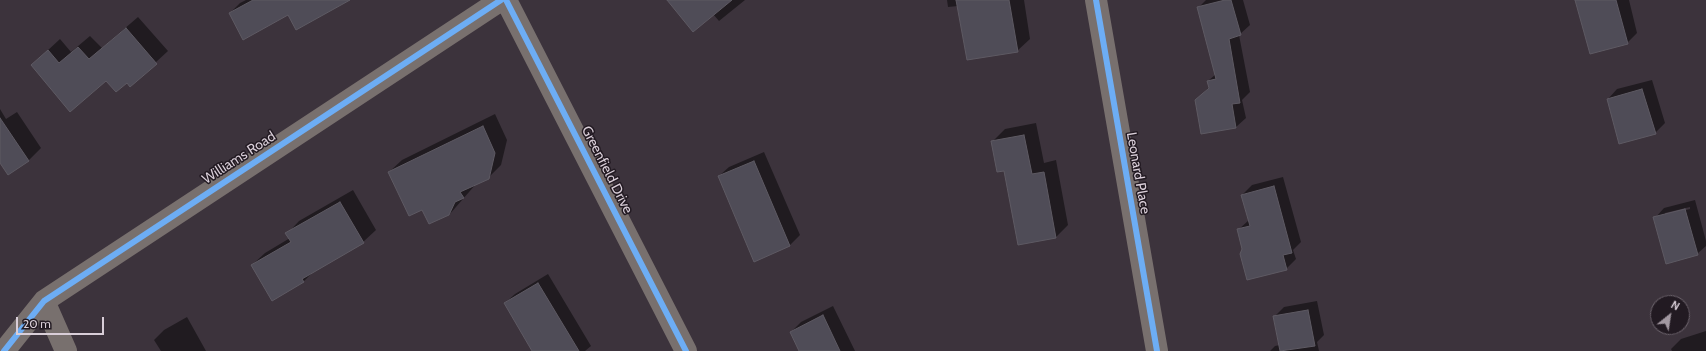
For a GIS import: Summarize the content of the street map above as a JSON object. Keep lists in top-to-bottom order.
{
  "streets": {
    "street": ["Williams Road", "Greenfield Drive", "Leonard Place"]
  },
  "scale_bar": "20 m",
  "north": "top right"
}
